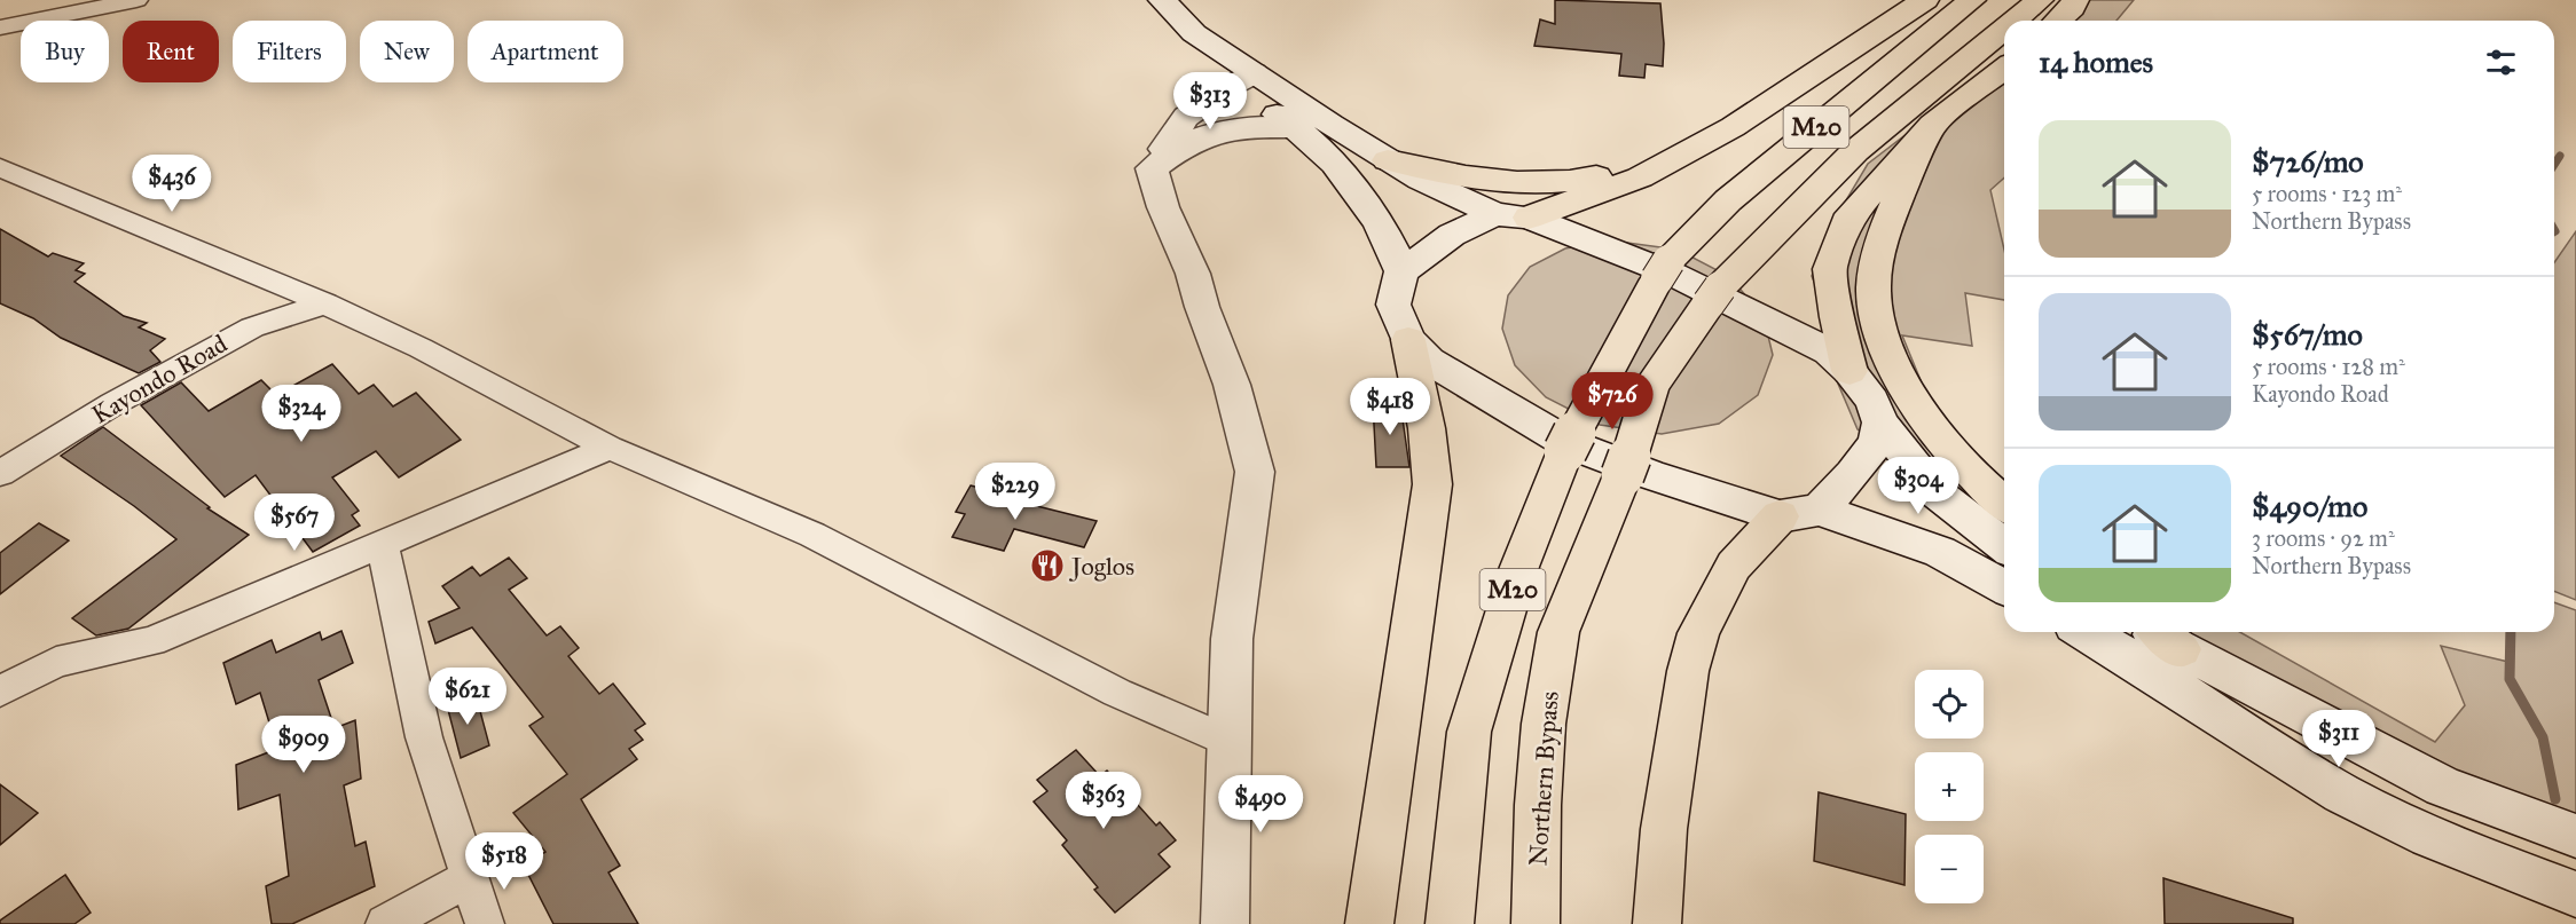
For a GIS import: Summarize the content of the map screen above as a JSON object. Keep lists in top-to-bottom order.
{
  "streets": {
    "highway": ["M20", "Northern Bypass"],
    "street": ["Kayondo Road"]
  },
  "places": {
    "restaurant": ["Joglos"]
  },
  "page": {
    "chip": [
      "Buy",
      "Rent",
      "Filters",
      "New",
      "Apartment"
    ],
    "heading": "14 homes",
    "price": [
      "$313",
      "$436",
      "$726",
      "$418",
      "$324",
      "$304",
      "$229",
      "$567",
      "$621",
      "$311",
      "$909",
      "$363",
      "$490",
      "$518"
    ],
    "list": [
      {
        "name": "$726/mo",
        "note": "5 rooms · 123 m² · Northern Bypass"
      },
      {
        "name": "$567/mo",
        "note": "5 rooms · 128 m² · Kayondo Road"
      },
      {
        "name": "$490/mo",
        "note": "3 rooms · 92 m² · Northern Bypass"
      }
    ],
    "map_buttons": ["+", "−"]
  }
}
